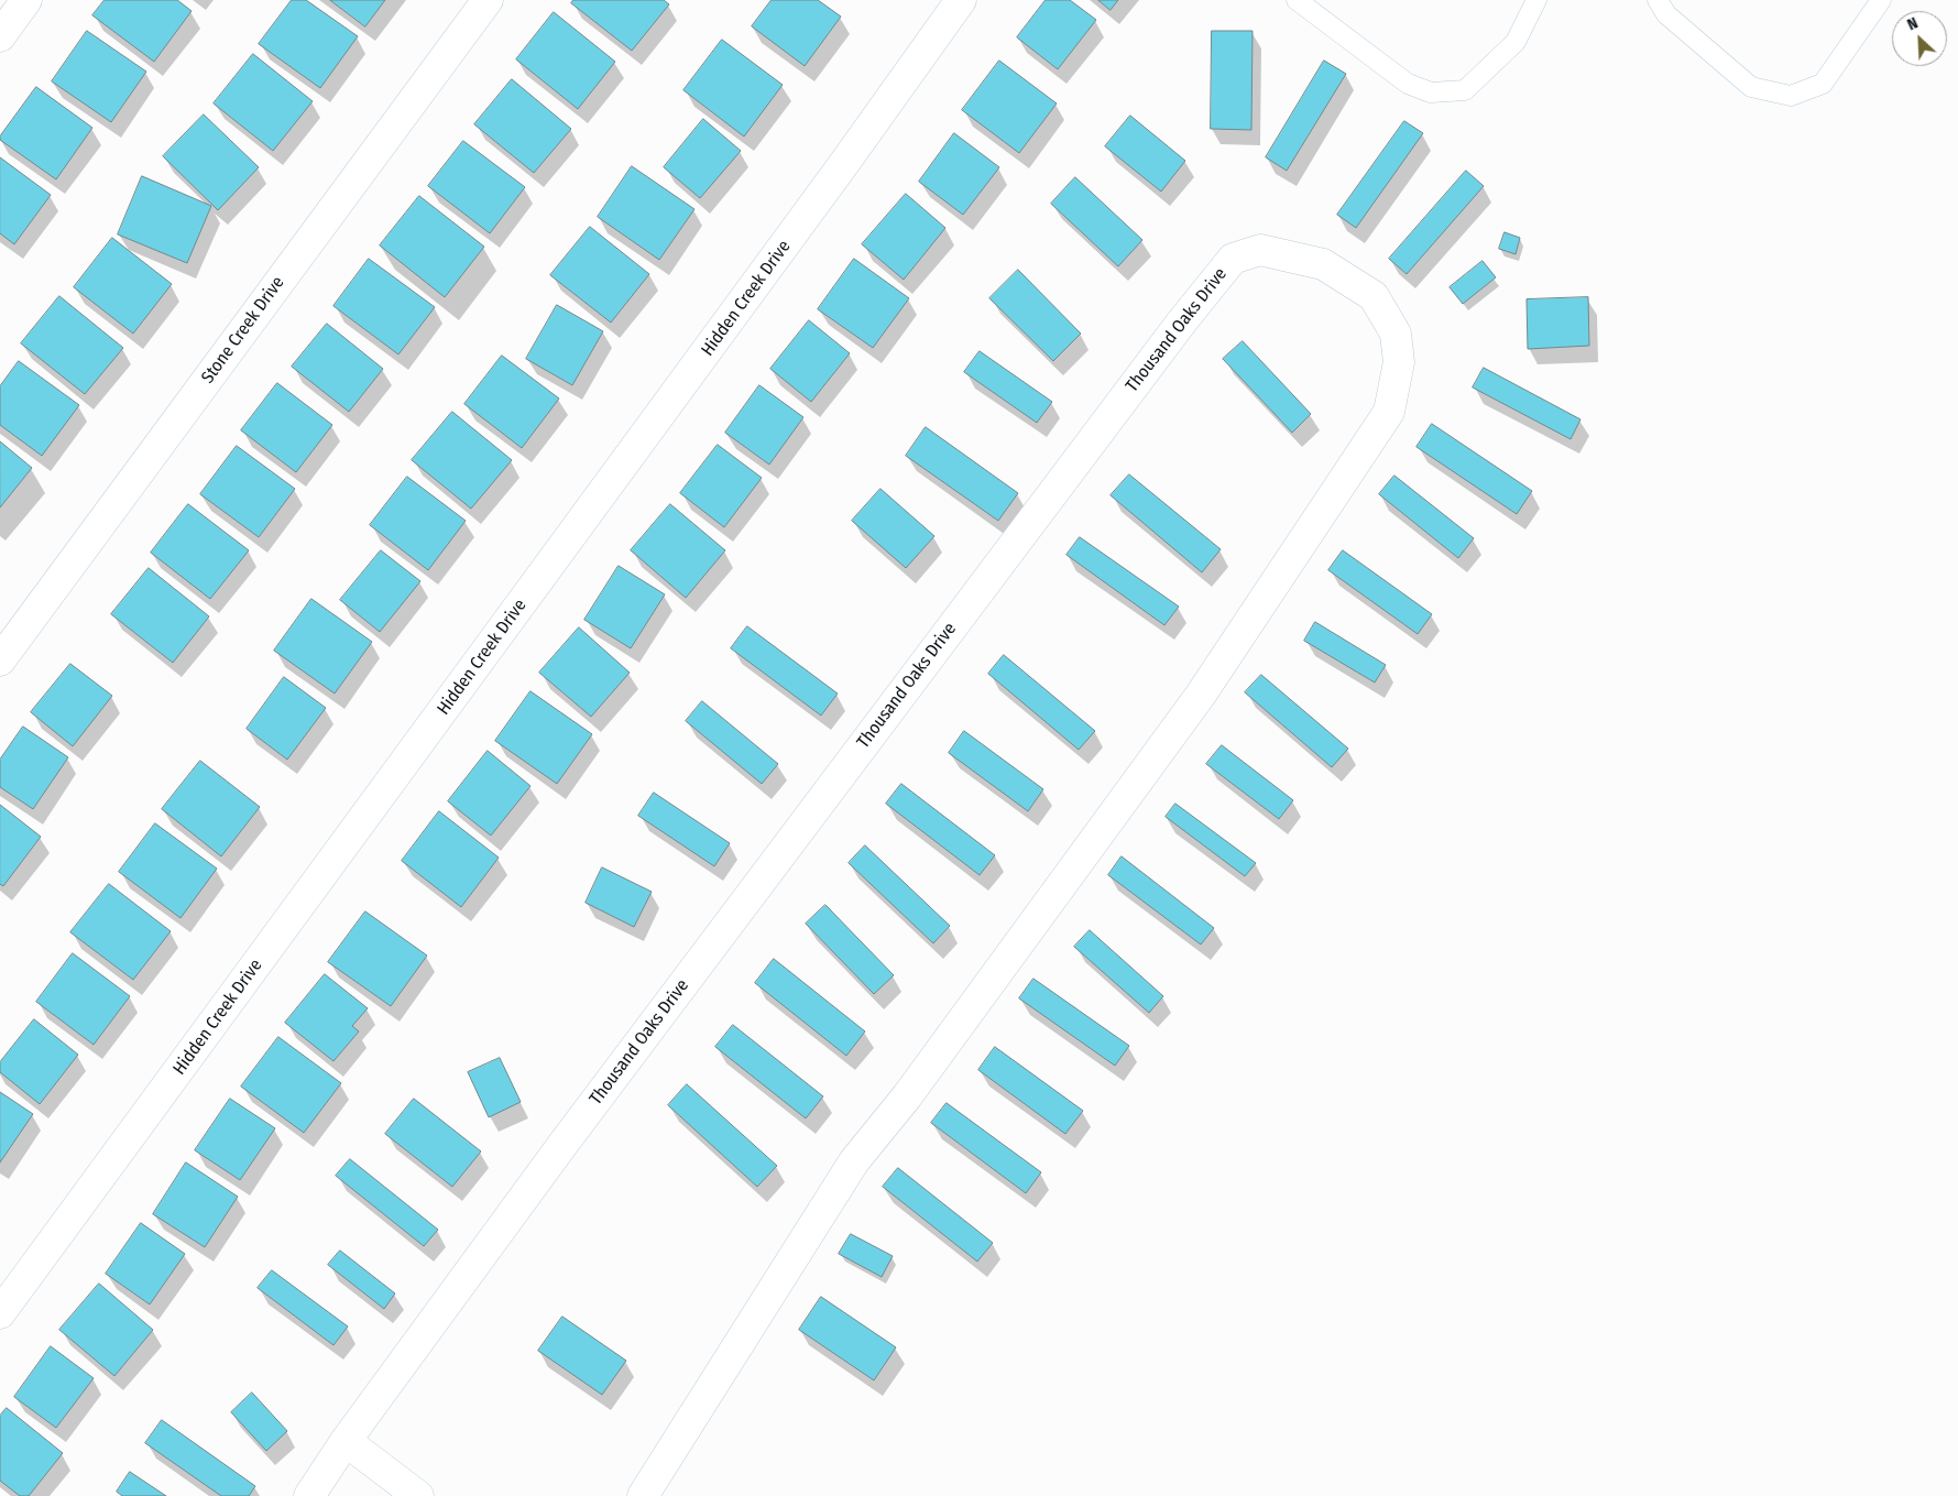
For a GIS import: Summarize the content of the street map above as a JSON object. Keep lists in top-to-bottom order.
{
  "streets": {
    "street": ["Hidden Creek Drive", "Stone Creek Drive", "Thousand Oaks Drive"]
  },
  "north": "top left"
}
